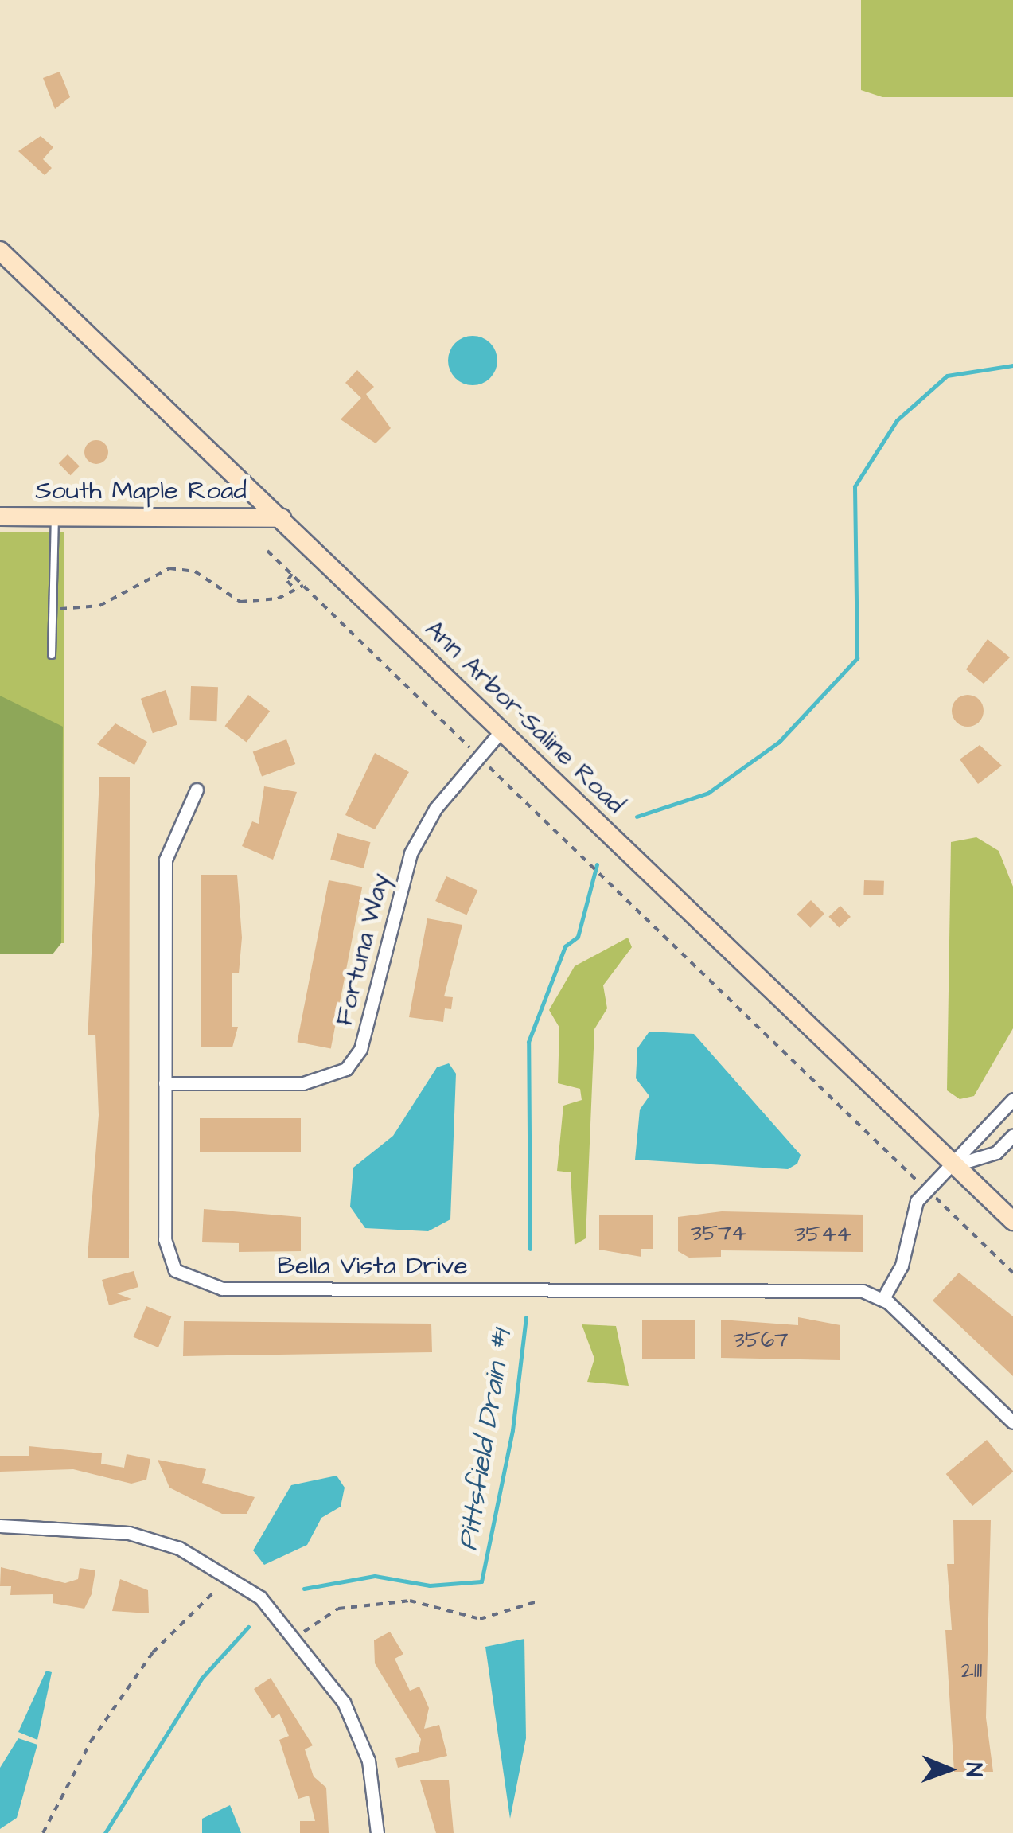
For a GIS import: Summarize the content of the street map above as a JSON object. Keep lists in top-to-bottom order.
{
  "streets": {
    "main road": ["South Maple Road", "Ann Arbor-Saline Road"],
    "street": ["Fortuna Way", "Bella Vista Drive"]
  },
  "crossings": [
    ["South Maple Road", "Ann Arbor-Saline Road"],
    ["Ann Arbor-Saline Road", "Fortuna Way"],
    ["Fortuna Way", "Bella Vista Drive"]
  ],
  "water": ["Pittsfield Drain #1"],
  "house_numbers": [
    "3574",
    "3544",
    "3567",
    "2111"
  ],
  "north": "right"
}
